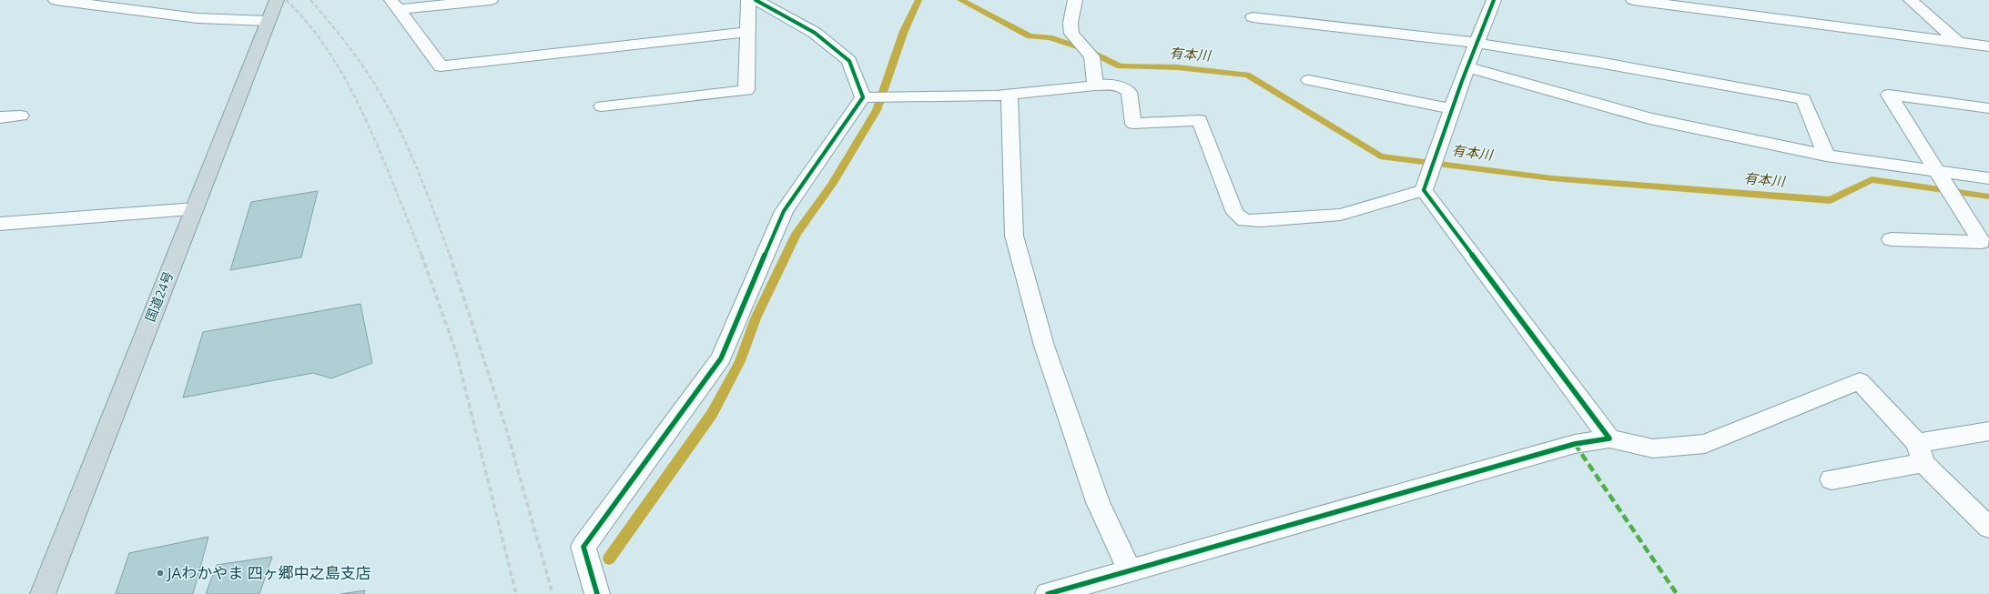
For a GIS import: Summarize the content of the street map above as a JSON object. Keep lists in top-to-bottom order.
{
  "streets": {
    "highway": ["国道24号"]
  },
  "water": ["有本川"],
  "places": ["JAわかやま 四ヶ郷中之島支店"]
}
